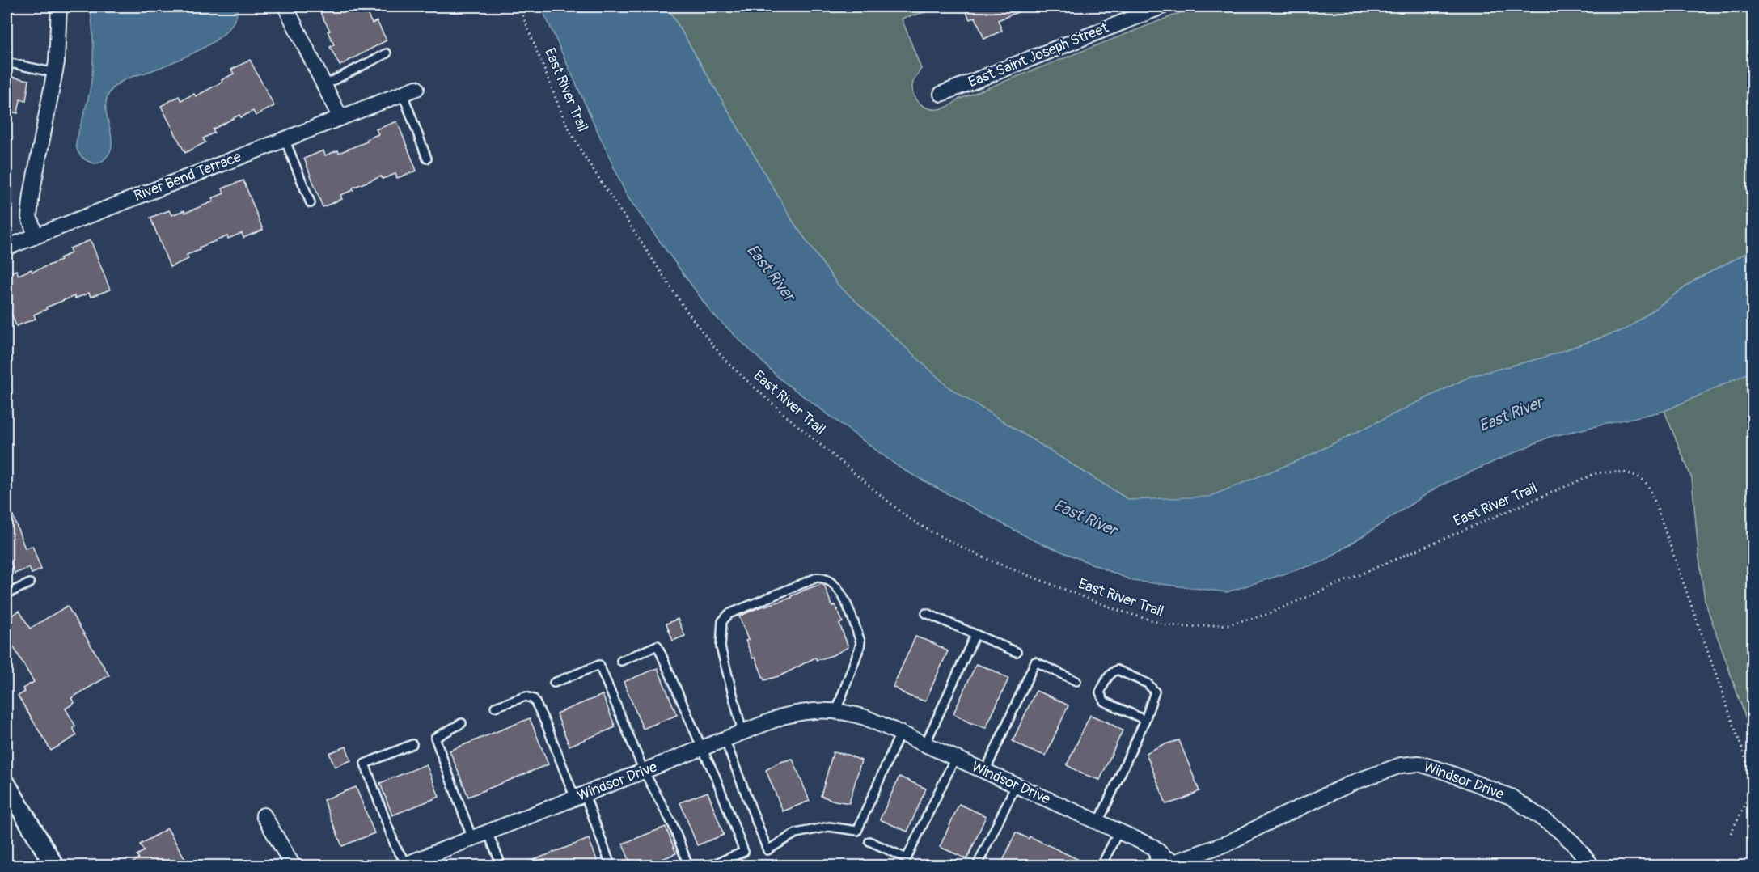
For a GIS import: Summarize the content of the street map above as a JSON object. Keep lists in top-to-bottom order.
{
  "streets": {
    "street": ["East Saint Joseph Street", "River Bend Terrace", "Windsor Drive"],
    "path": ["East River Trail"]
  },
  "water": ["East River"]
}
